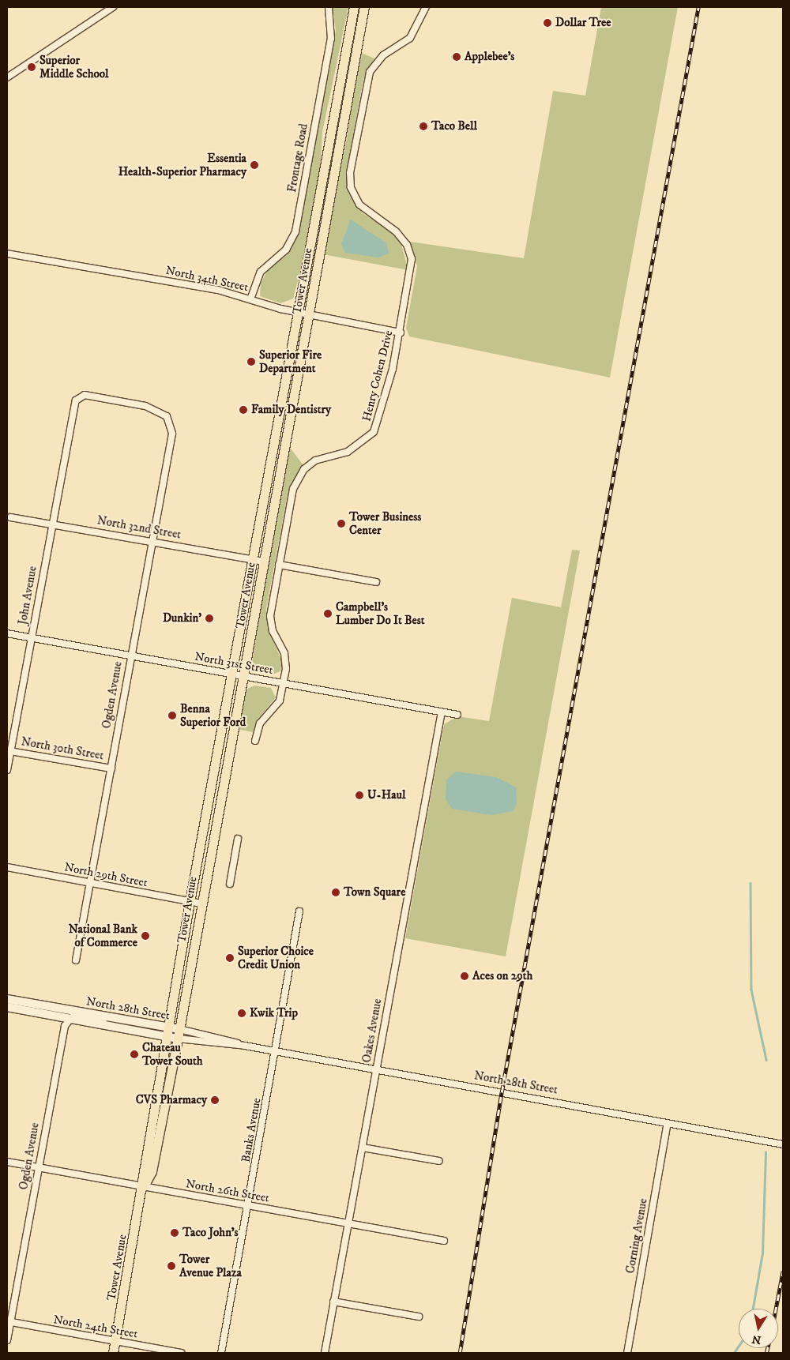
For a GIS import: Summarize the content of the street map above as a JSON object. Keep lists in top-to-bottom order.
{
  "streets": {
    "main road": ["Tower Avenue", "North 28th Street"],
    "street": [
      "Frontage Road",
      "North 34th Street",
      "Henry Cohen Drive",
      "North 32nd Street",
      "John Avenue",
      "North 31st Street",
      "Ogden Avenue",
      "North 30th Street",
      "North 29th Street",
      "Oakes Avenue",
      "Banks Avenue",
      "North 26th Street",
      "Corning Avenue",
      "North 24th Street"
    ]
  },
  "crossings": [
    ["Frontage Road", "North 34th Street"],
    ["North 34th Street", "Tower Avenue"],
    ["North 34th Street", "Henry Cohen Drive"],
    ["Tower Avenue", "North 32nd Street"],
    ["Tower Avenue", "North 31st Street"],
    ["Tower Avenue", "North 29th Street"],
    ["Tower Avenue", "North 28th Street"],
    ["Tower Avenue", "North 26th Street"],
    ["Tower Avenue", "North 24th Street"],
    ["Henry Cohen Drive", "North 31st Street"],
    ["North 32nd Street", "John Avenue"],
    ["North 32nd Street", "Ogden Avenue"],
    ["John Avenue", "North 31st Street"],
    ["John Avenue", "Ogden Avenue"],
    ["John Avenue", "North 30th Street"],
    ["North 31st Street", "Ogden Avenue"],
    ["North 31st Street", "Oakes Avenue"],
    ["Ogden Avenue", "North 30th Street"],
    ["Ogden Avenue", "North 29th Street"],
    ["Ogden Avenue", "North 28th Street"],
    ["Ogden Avenue", "North 26th Street"],
    ["Ogden Avenue", "North 24th Street"],
    ["North 28th Street", "Oakes Avenue"],
    ["North 28th Street", "Banks Avenue"],
    ["North 28th Street", "Corning Avenue"],
    ["Oakes Avenue", "North 26th Street"],
    ["Banks Avenue", "North 26th Street"]
  ],
  "places": [
    "Dollar Tree",
    "Applebee's",
    "Superior Middle School",
    "Taco Bell",
    "Essentia Health-Superior Pharmacy",
    "Superior Fire Department",
    "Family Dentistry",
    "Tower Business Center",
    "Campbell's Lumber Do It Best",
    "Dunkin'",
    "Benna Superior Ford",
    "U-Haul",
    "Town Square",
    "National Bank of Commerce",
    "Superior Choice Credit Union",
    "Aces on 29th",
    "Kwik Trip",
    "Chateau Tower South",
    "CVS Pharmacy",
    "Taco John's",
    "Tower Avenue Plaza"
  ],
  "north": "bottom"
}
